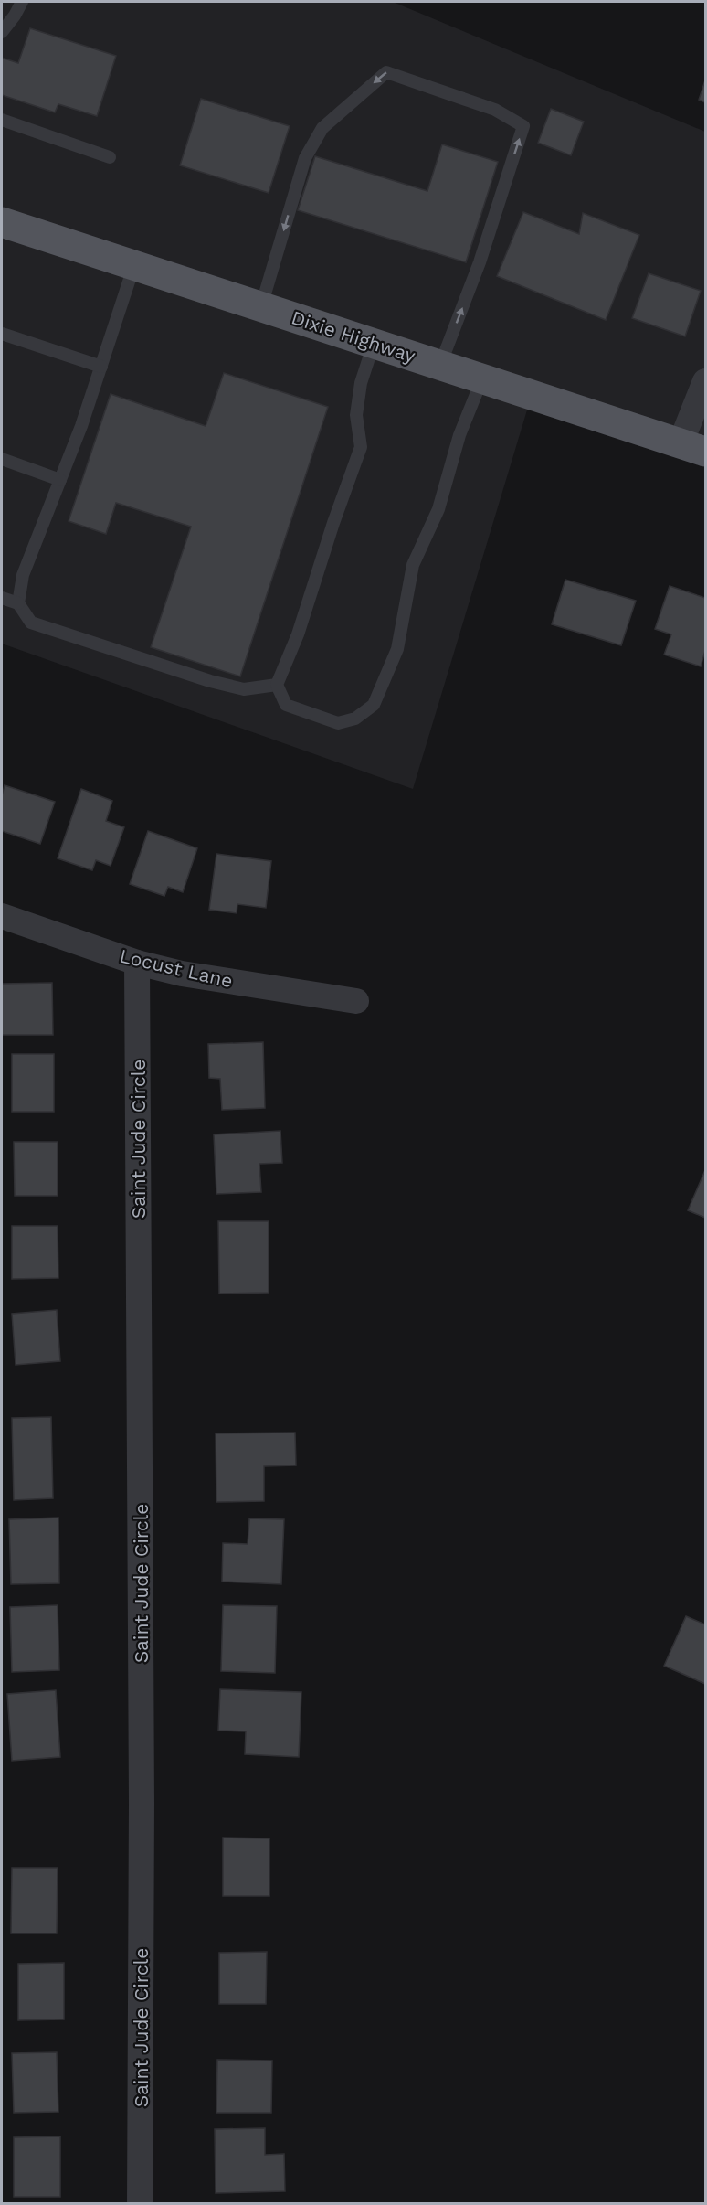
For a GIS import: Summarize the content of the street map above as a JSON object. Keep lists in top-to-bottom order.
{
  "streets": {
    "main road": ["Dixie Highway"],
    "street": ["Locust Lane", "Saint Jude Circle"]
  },
  "crossings": [
    ["Locust Lane", "Saint Jude Circle"]
  ]
}
